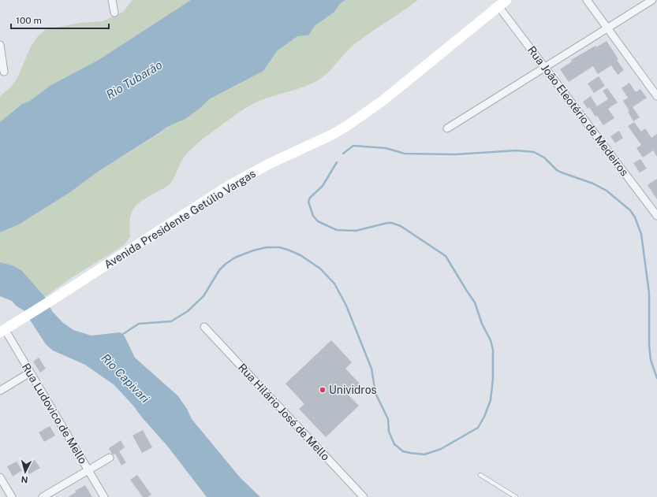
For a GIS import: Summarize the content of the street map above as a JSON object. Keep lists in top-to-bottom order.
{
  "streets": {
    "main road": ["Avenida Presidente Getúlio Vargas"],
    "street": ["Rua João Eleotério de Medeiros", "Rua Hilário José de Mello", "Rua Ludovico de Mello"]
  },
  "crossings": [
    ["Rua João Eleotério de Medeiros", "Avenida Presidente Getúlio Vargas"],
    ["Avenida Presidente Getúlio Vargas", "Rua Ludovico de Mello"]
  ],
  "water": ["Rio Tubarão", "Rio Capivari"],
  "places": ["Unividros"],
  "scale_bar": "100 m",
  "north": "bottom"
}
